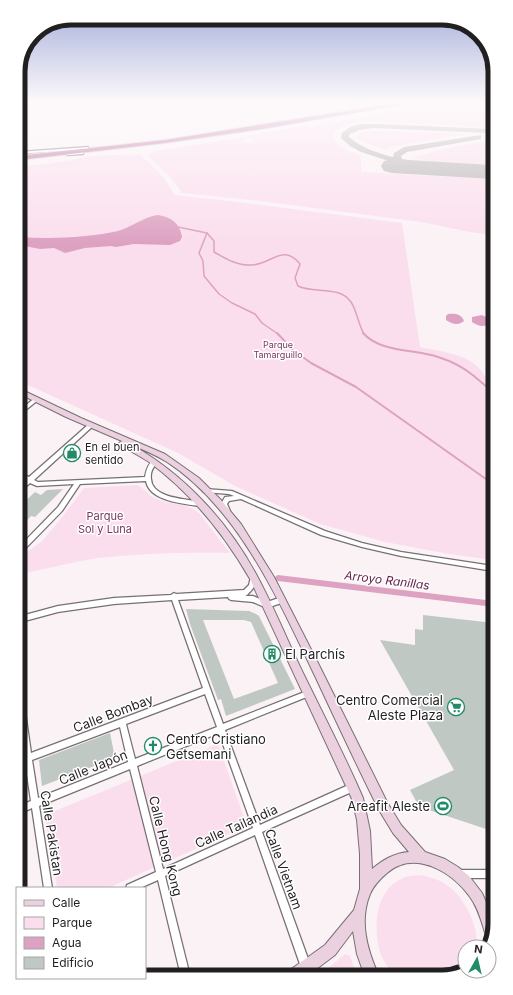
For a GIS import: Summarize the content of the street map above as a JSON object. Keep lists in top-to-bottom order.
{
  "streets": {
    "street": [
      "Calle Bombay",
      "Calle Japón",
      "Calle Tailandia",
      "Calle Pakistan",
      "Calle Hong Kong",
      "Calle Vietnam"
    ]
  },
  "crossings": [
    ["Calle Bombay", "Calle Pakistan"],
    ["Calle Bombay", "Calle Hong Kong"],
    ["Calle Bombay", "Calle Vietnam"],
    ["Calle Japón", "Calle Pakistan"],
    ["Calle Japón", "Calle Hong Kong"],
    ["Calle Japón", "Calle Vietnam"],
    ["Calle Tailandia", "Calle Hong Kong"],
    ["Calle Tailandia", "Calle Vietnam"]
  ],
  "water": ["Arroyo Ranillas"],
  "parks": ["Parque Tamarguillo", "Parque Sol y Luna"],
  "places": {
    "shop": ["En el buen sentido"],
    "building": ["El Parchís"],
    "supermarket": ["Centro Comercial Aleste Plaza"],
    "church": ["Centro Cristiano Getsemani"],
    "sports": ["Areafit Aleste"]
  },
  "legend": [
    "Calle",
    "Parque",
    "Agua",
    "Edificio"
  ],
  "north": "top"
}
